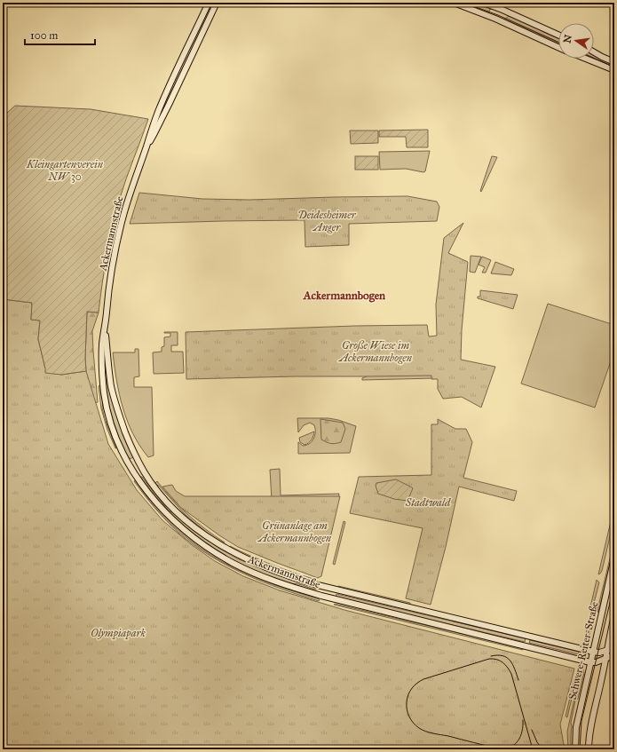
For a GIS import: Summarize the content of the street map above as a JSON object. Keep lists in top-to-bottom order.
{
  "streets": {
    "main road": ["Ackermannstraße", "Schwere-Reiter-Straße"]
  },
  "crossings": [
    ["Ackermannstraße", "Schwere-Reiter-Straße"]
  ],
  "districts": ["Ackermannbogen"],
  "parks": [
    "Kleingartenverein NW 30",
    "Deidesheimer Anger",
    "Große Wiese im Ackermannbogen",
    "Stadtwald",
    "Grünanlage am Ackermannbogen",
    "Olympiapark"
  ],
  "scale_bar": "100 m",
  "north": "left"
}
